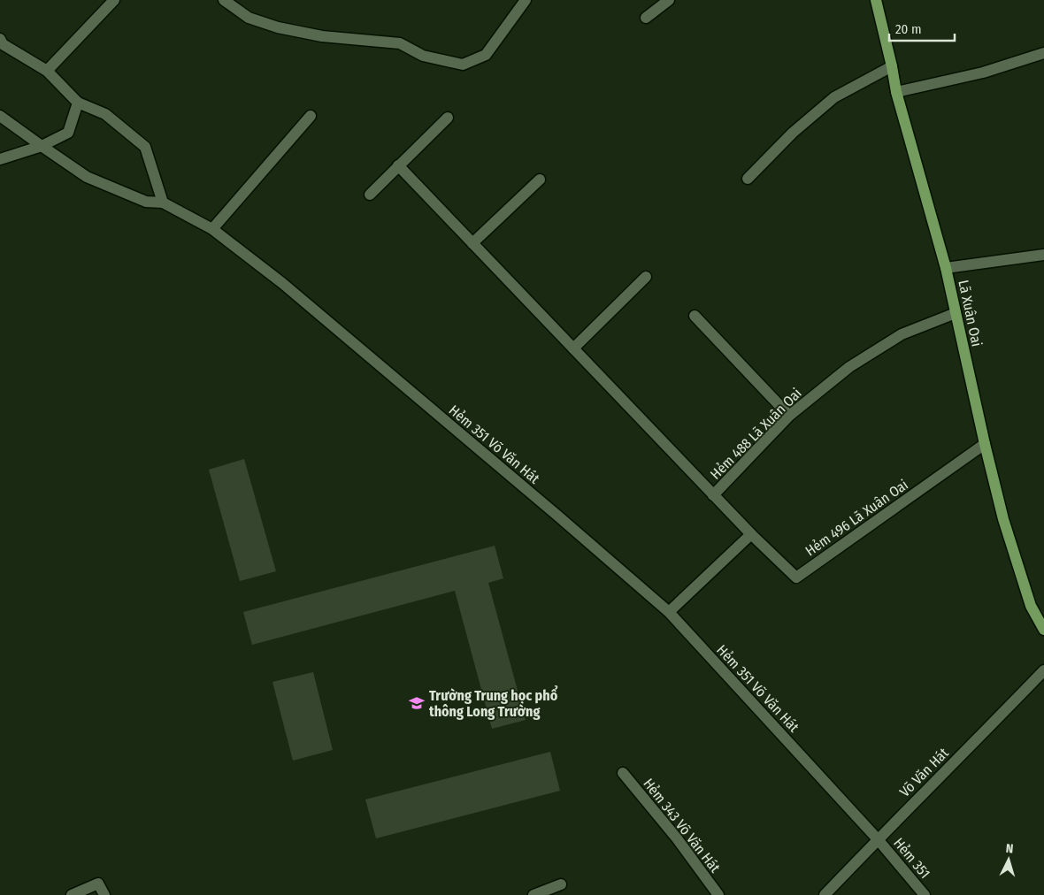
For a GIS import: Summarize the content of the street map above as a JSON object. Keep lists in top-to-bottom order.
{
  "streets": {
    "main road": ["Lã Xuân Oai"],
    "street": [
      "Hẻm 488 Lã Xuân Oai",
      "Hẻm 351 Võ Văn Hát",
      "Hẻm 496 Lã Xuân Oai",
      "Võ Văn Hát",
      "Hẻm 343 Võ Văn Hát",
      "Hẻm 351"
    ]
  },
  "crossings": [
    ["Lã Xuân Oai", "Hẻm 488 Lã Xuân Oai"],
    ["Lã Xuân Oai", "Hẻm 496 Lã Xuân Oai"],
    ["Hẻm 351 Võ Văn Hát", "Võ Văn Hát"],
    ["Hẻm 351 Võ Văn Hát", "Hẻm 351"],
    ["Võ Văn Hát", "Hẻm 351"]
  ],
  "places": {
    "school or university": ["Trường Trung học phổ thông Long Trường"]
  },
  "scale_bar": "20 m",
  "north": "top"
}
